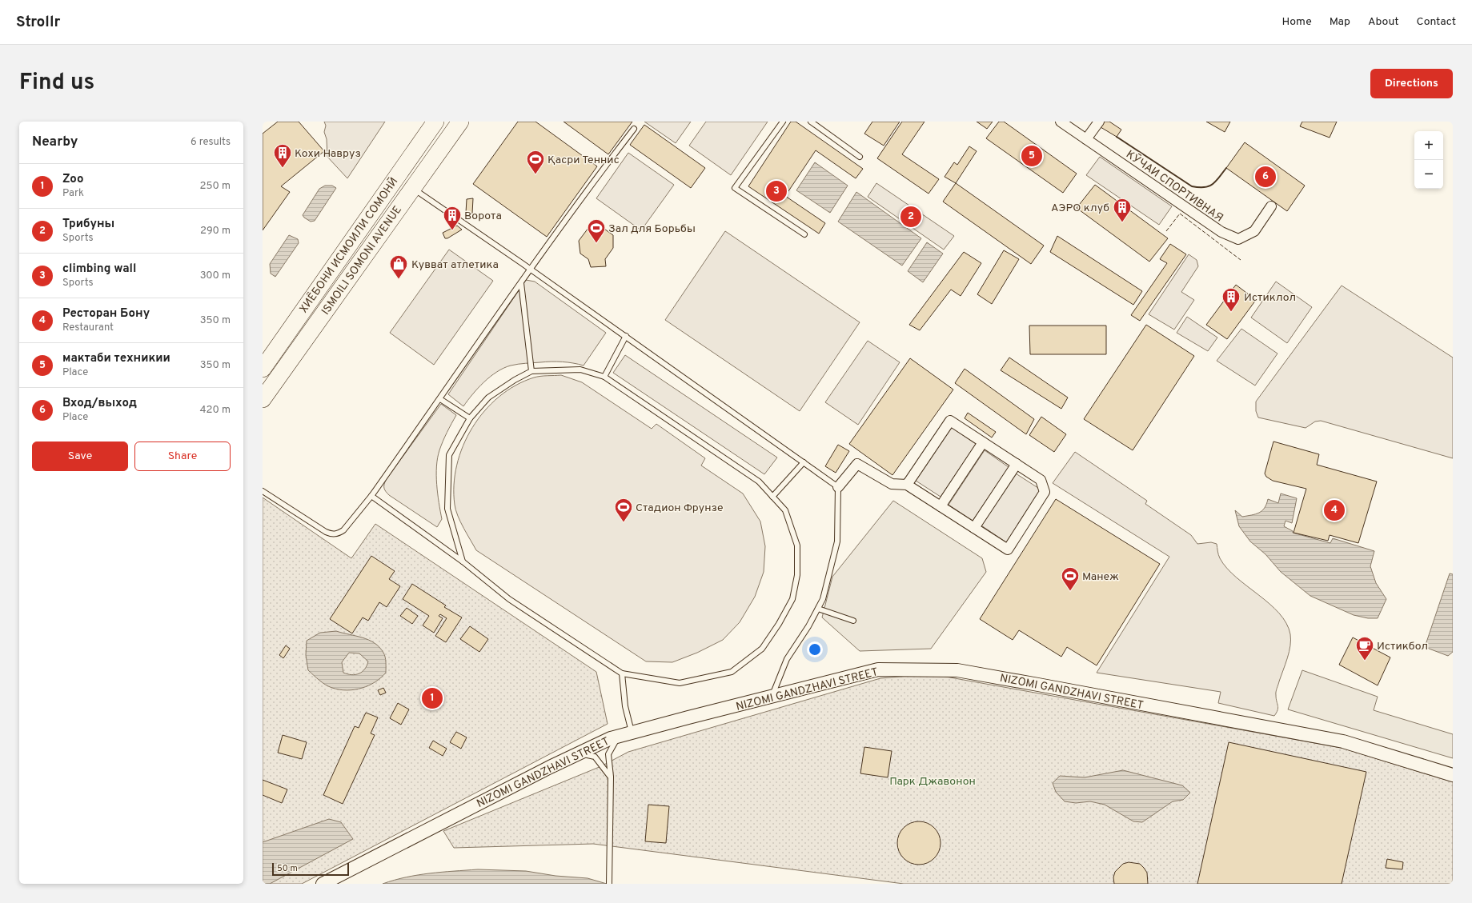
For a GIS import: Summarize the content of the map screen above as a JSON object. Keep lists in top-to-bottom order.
{
  "streets": {
    "highway": ["ХИЁБОНИ ИСМОИЛИ СОМОНӢ", "ISMOILI SOMONI AVENUE"],
    "street": ["КӮЧАИ СПОРТИВНАЯ", "NIZOMI GANDZHAVI STREET"]
  },
  "parks": ["Парк Джавонон"],
  "places": {
    "building": [
      "Кохи Навруз",
      "АЭРО клуб",
      "Ворота",
      "Истиклол"
    ],
    "sports": [
      "Қасри Теннис",
      "Зал для Борьбы",
      "Стадион Фрунзе",
      "Манеж"
    ],
    "shop": ["Кувват атлетика"],
    "cafe": ["Истикбол"]
  },
  "scale_bar": "50 m",
  "page": {
    "header": "Strollr",
    "nav": [
      "Home",
      "Map",
      "About",
      "Contact"
    ],
    "title": "Find us",
    "buttons": [
      "Directions",
      ["Save", "Share"]
    ],
    "heading": ["Nearby", "6 results"],
    "map_buttons": ["+", "−"],
    "pins": [
      "5",
      "6",
      "3",
      "2",
      "4",
      "1"
    ],
    "list": [
      {
        "mark": "1",
        "name": "Zoo",
        "note": "Park",
        "value": "250 m"
      },
      {
        "mark": "2",
        "name": "Трибуны",
        "note": "Sports",
        "value": "290 m"
      },
      {
        "mark": "3",
        "name": "climbing wall",
        "note": "Sports",
        "value": "300 m"
      },
      {
        "mark": "4",
        "name": "Ресторан Бону",
        "note": "Restaurant",
        "value": "350 m"
      },
      {
        "mark": "5",
        "name": "мактаби техникии",
        "note": "Place",
        "value": "350 m"
      },
      {
        "mark": "6",
        "name": "Вход/выход",
        "note": "Place",
        "value": "420 m"
      }
    ],
    "scale": "50 m"
  }
}
